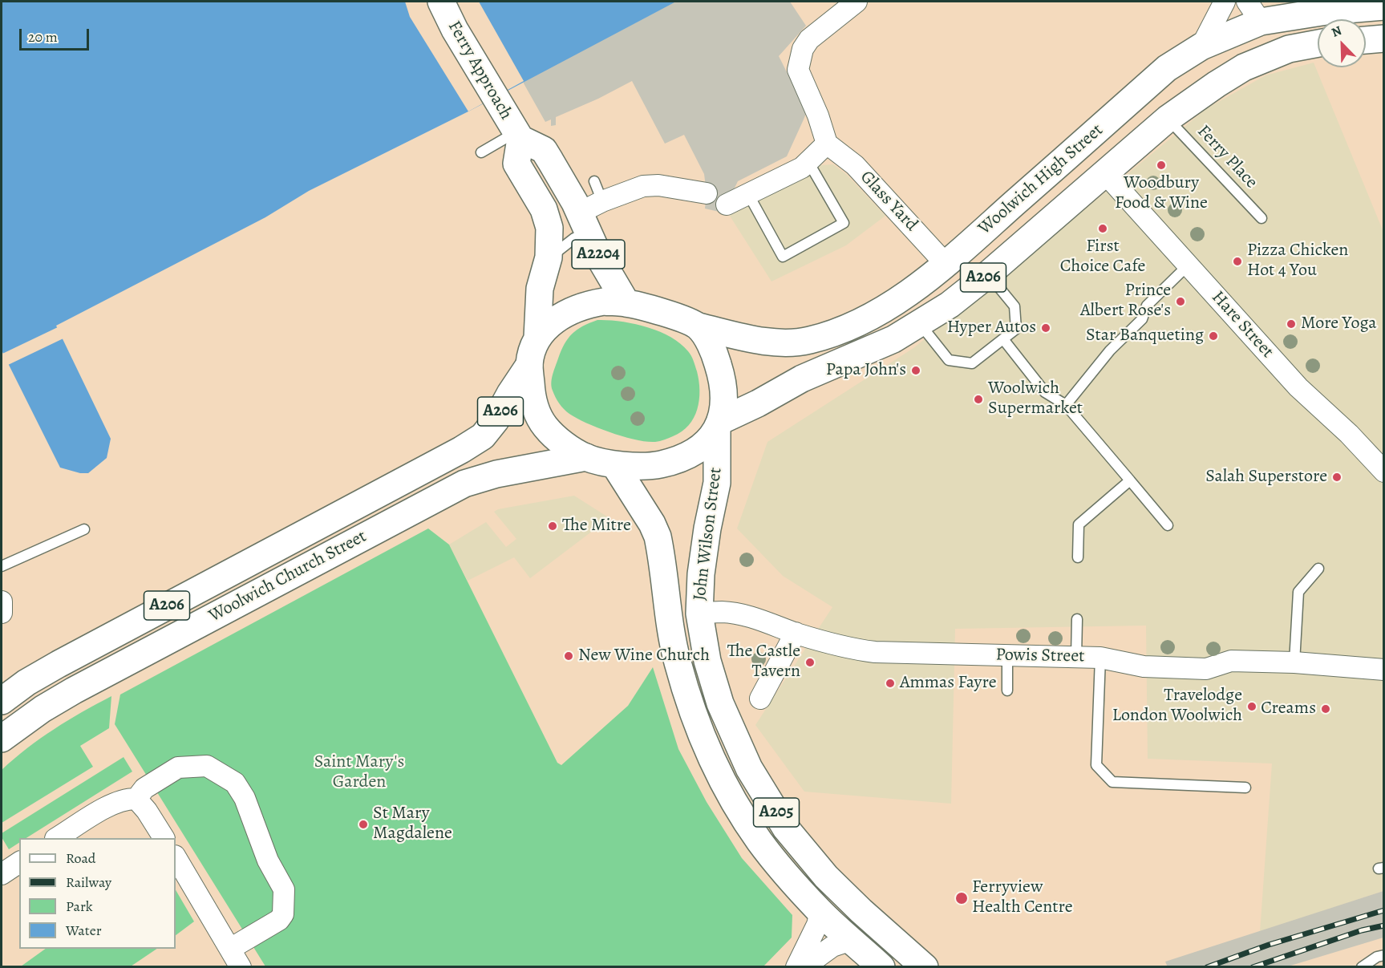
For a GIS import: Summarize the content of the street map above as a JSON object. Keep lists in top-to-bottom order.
{
  "streets": {
    "main road": [
      "Ferry Approach",
      "Woolwich High Street",
      "A2204",
      "A206",
      "John Wilson Street",
      "Woolwich Church Street",
      "A205"
    ],
    "street": ["Glass Yard", "Hare Street", "Powis Street"],
    "lane": ["Ferry Place"]
  },
  "crossings": [
    ["Ferry Approach", "Woolwich High Street"],
    ["Ferry Place", "Woolwich High Street"],
    ["Woolwich High Street", "Glass Yard"],
    ["Woolwich High Street", "Hare Street"],
    ["Woolwich High Street", "John Wilson Street"],
    ["John Wilson Street", "Powis Street"]
  ],
  "parks": ["Saint Mary's Garden"],
  "places": [
    "Woodbury Food & Wine",
    "First Choice Cafe",
    "Pizza Chicken Hot 4 You",
    "Prince Albert Rose's",
    "More Yoga",
    "Hyper Autos",
    "Star Banqueting",
    "Papa John's",
    "Woolwich Supermarket",
    "Salah Superstore",
    "The Mitre",
    "New Wine Church",
    "The Castle Tavern",
    "Ammas Fayre",
    "Travelodge London Woolwich",
    "Creams",
    "St Mary Magdalene",
    "Ferryview Health Centre"
  ],
  "legend": [
    "Road",
    "Railway",
    "Park",
    "Water"
  ],
  "scale_bar": "20 m",
  "north": "top left"
}
